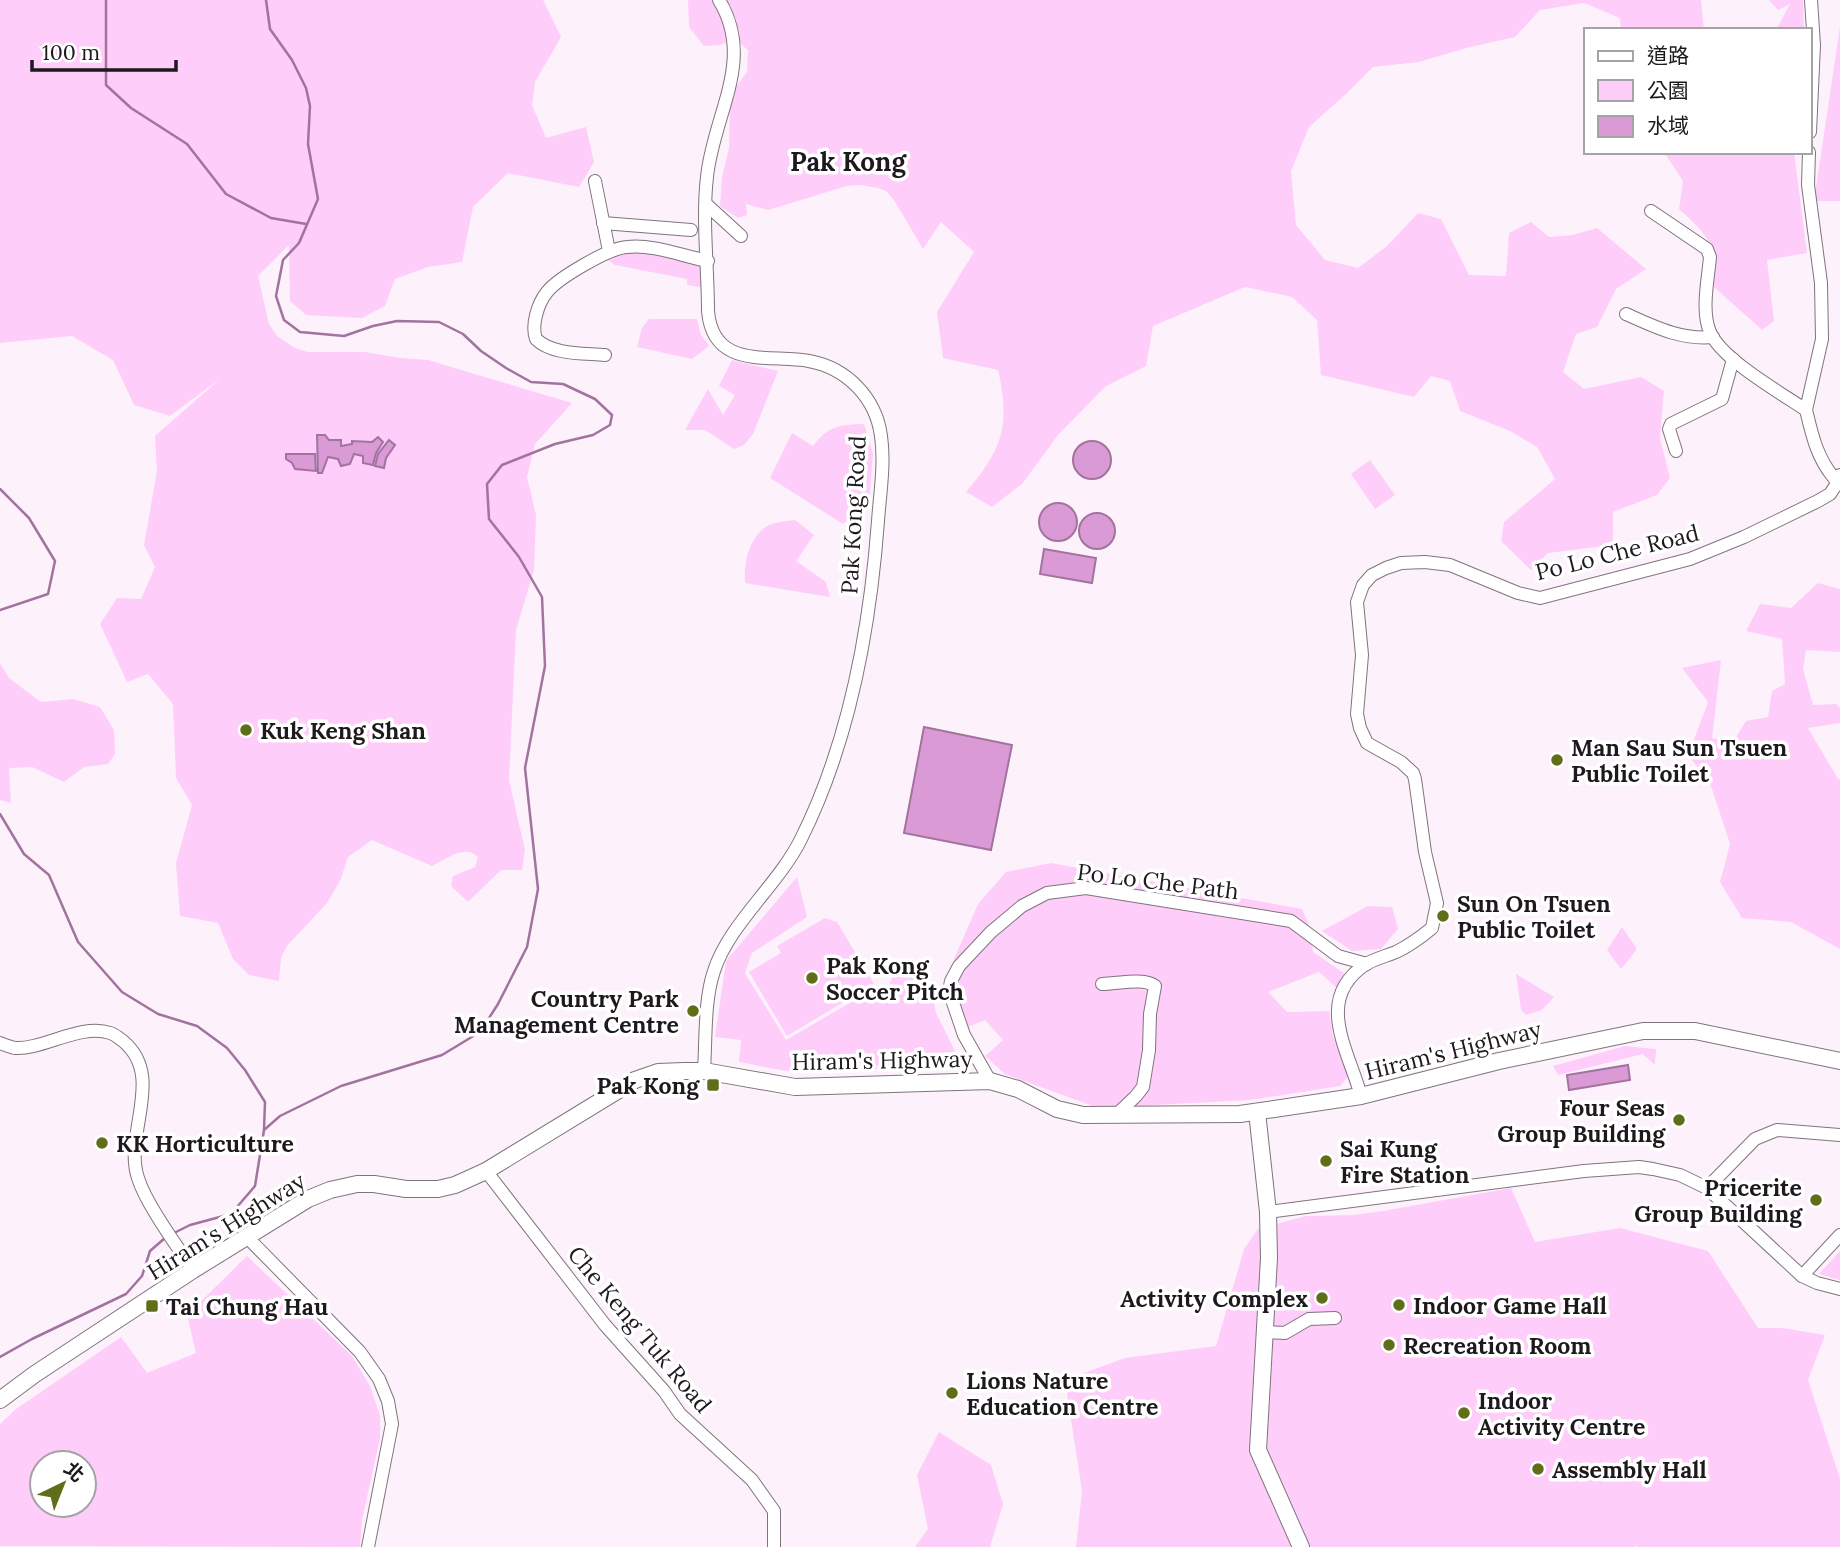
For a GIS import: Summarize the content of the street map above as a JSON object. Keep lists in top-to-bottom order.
{
  "streets": {
    "main road": ["Hiram's Highway"],
    "street": [
      "Pak Kong Road",
      "Po Lo Che Road",
      "Po Lo Che Path",
      "Che Keng Tuk Road"
    ]
  },
  "crossings": [
    ["Pak Kong Road", "Hiram's Highway"],
    ["Po Lo Che Road", "Po Lo Che Path"],
    ["Po Lo Che Road", "Hiram's Highway"],
    ["Po Lo Che Path", "Hiram's Highway"],
    ["Hiram's Highway", "Che Keng Tuk Road"]
  ],
  "districts": ["Pak Kong"],
  "places": {
    "other": [
      "Kuk Keng Shan",
      "Man Sau Sun Tsuen Public Toilet",
      "Sun On Tsuen Public Toilet",
      "Pak Kong Soccer Pitch",
      "Country Park Management Centre",
      "Four Seas Group Building",
      "KK Horticulture",
      "Sai Kung Fire Station",
      "Pricerite Group Building",
      "Activity Complex",
      "Indoor Game Hall",
      "Recreation Room",
      "Lions Nature Education Centre",
      "Indoor Activity Centre",
      "Assembly Hall"
    ],
    "transit": ["Pak Kong", "Tai Chung Hau"]
  },
  "legend": ["道路", "公園", "水域"],
  "scale_bar": "100 m",
  "north": "top right"
}
